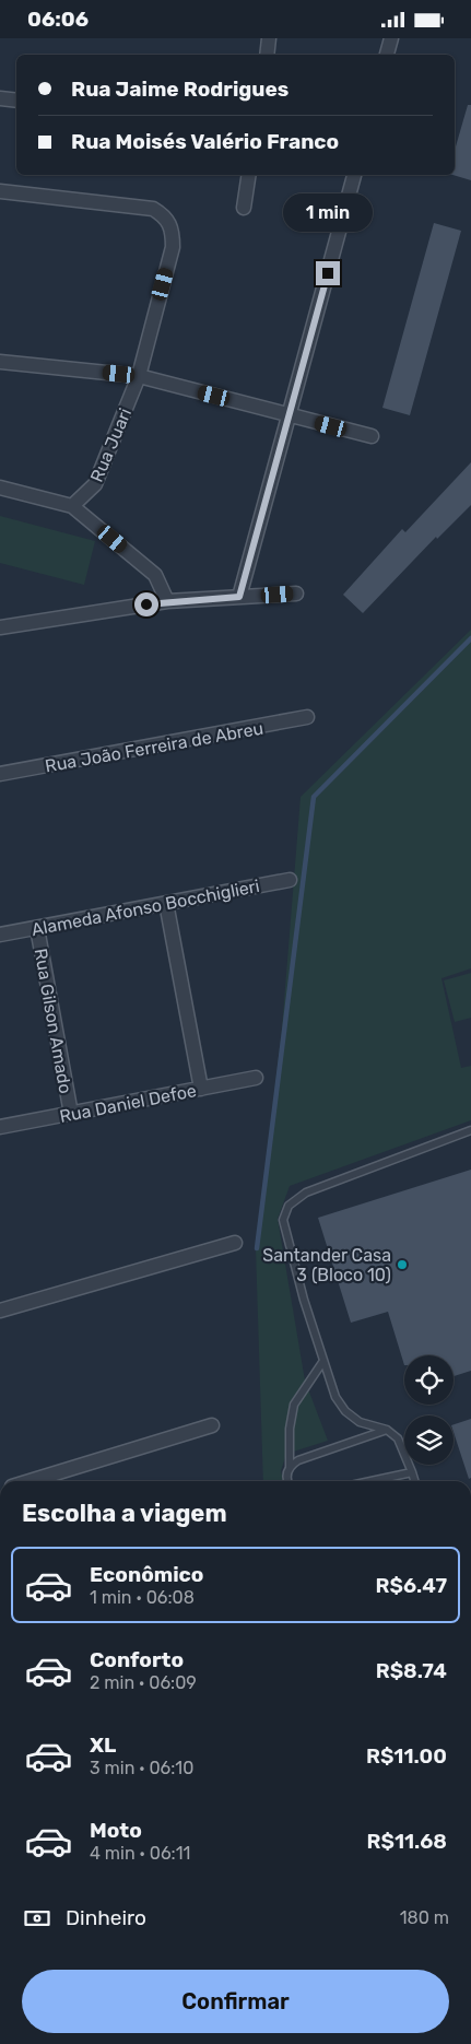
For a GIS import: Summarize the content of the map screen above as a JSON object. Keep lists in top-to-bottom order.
{
  "streets": {
    "street": [
      "Rua Juari",
      "Rua João Ferreira de Abreu",
      "Alameda Afonso Bocchiglieri",
      "Rua Gilson Amado",
      "Rua Daniel Defoe"
    ]
  },
  "crossings": [
    ["Alameda Afonso Bocchiglieri", "Rua Gilson Amado"],
    ["Rua Gilson Amado", "Rua Daniel Defoe"]
  ],
  "places": ["Santander Casa 3 (Bloco 10)"],
  "page": {
    "status": "06:06",
    "banner": ["Rua Jaime Rodrigues", "Rua Moisés Valério Franco"],
    "bubble": "1 min",
    "heading": "Escolha a viagem",
    "list": [
      {
        "name": "Econômico",
        "note": "1 min · 06:08",
        "value": "R$6.47"
      },
      {
        "name": "Conforto",
        "note": "2 min · 06:09",
        "value": "R$8.74"
      },
      {
        "name": "XL",
        "note": "3 min · 06:10",
        "value": "R$11.00"
      },
      {
        "name": "Moto",
        "note": "4 min · 06:11",
        "value": "R$11.68"
      }
    ],
    "pay": ["Dinheiro", "180 m"],
    "buttons": "Confirmar"
  }
}
